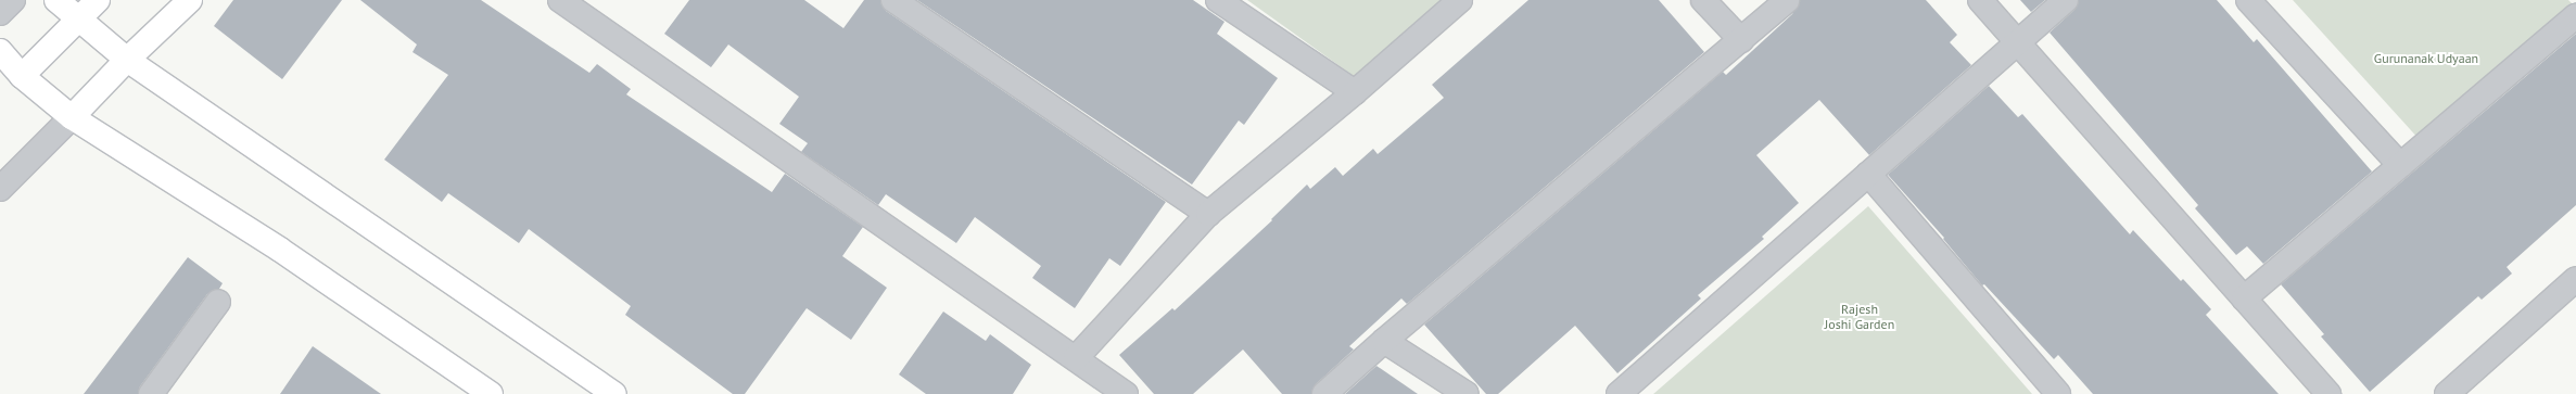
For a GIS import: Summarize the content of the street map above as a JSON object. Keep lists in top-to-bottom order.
{
  "parks": ["Gurunanak Udyaan", "Rajesh Joshi Garden"]
}
